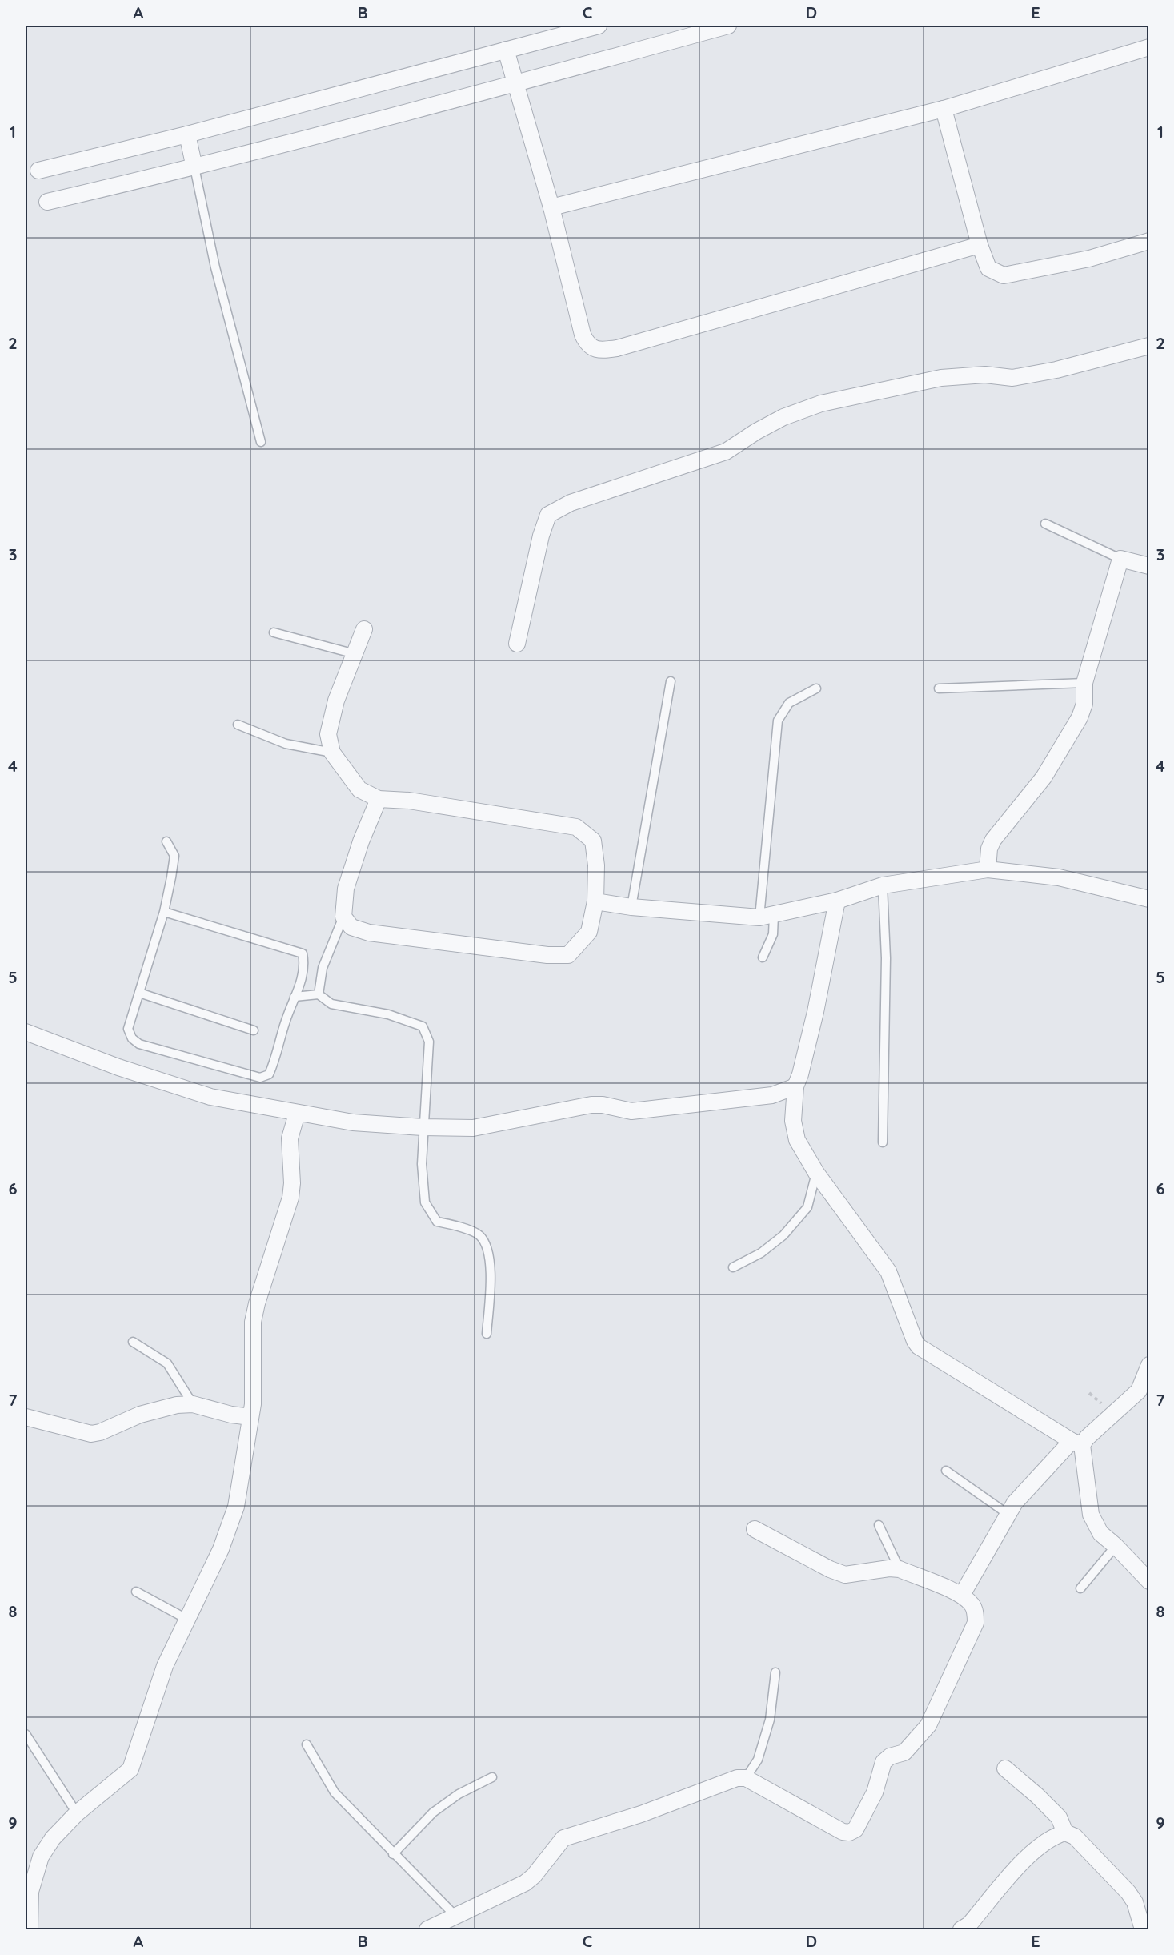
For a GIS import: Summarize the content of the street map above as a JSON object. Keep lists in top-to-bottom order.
{
  "grid": {
    "columns": [
      "A",
      "B",
      "C",
      "D",
      "E"
    ],
    "rows": [
      "1",
      "2",
      "3",
      "4",
      "5",
      "6",
      "7",
      "8",
      "9"
    ]
  }
}
